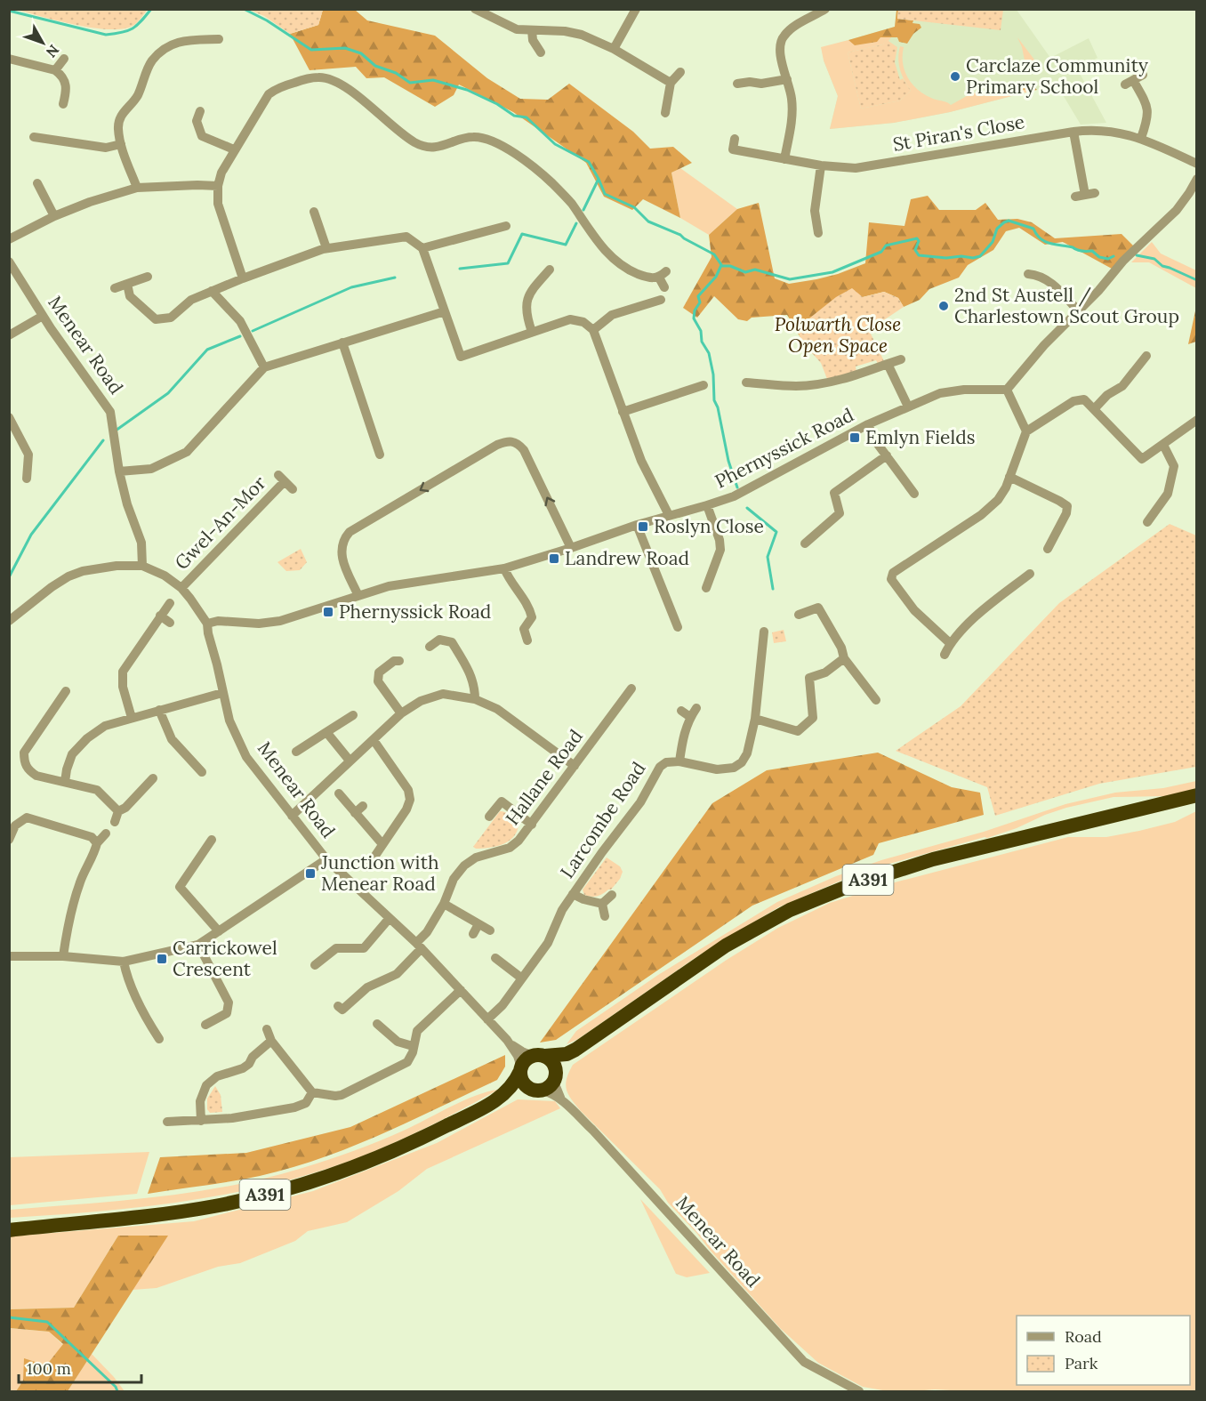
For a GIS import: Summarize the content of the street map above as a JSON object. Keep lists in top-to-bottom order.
{
  "streets": {
    "highway": ["A391"],
    "street": [
      "St Piran's Close",
      "Menear Road",
      "Phernyssick Road",
      "Gwel-An-Mor",
      "Hallane Road",
      "Larcombe Road"
    ]
  },
  "crossings": [
    ["Menear Road", "Phernyssick Road"],
    ["Menear Road", "Gwel-An-Mor"],
    ["Menear Road", "Hallane Road"],
    ["Menear Road", "Larcombe Road"],
    ["Menear Road", "A391"]
  ],
  "parks": ["Polwarth Close Open Space"],
  "places": {
    "other": ["Carclaze Community Primary School", "2nd St Austell / Charlestown Scout Group"],
    "transit": [
      "Emlyn Fields",
      "Roslyn Close",
      "Landrew Road",
      "Phernyssick Road",
      "Junction with Menear Road",
      "Carrickowel Crescent"
    ]
  },
  "legend": ["Road", "Park"],
  "scale_bar": "100 m",
  "north": "bottom right"
}
